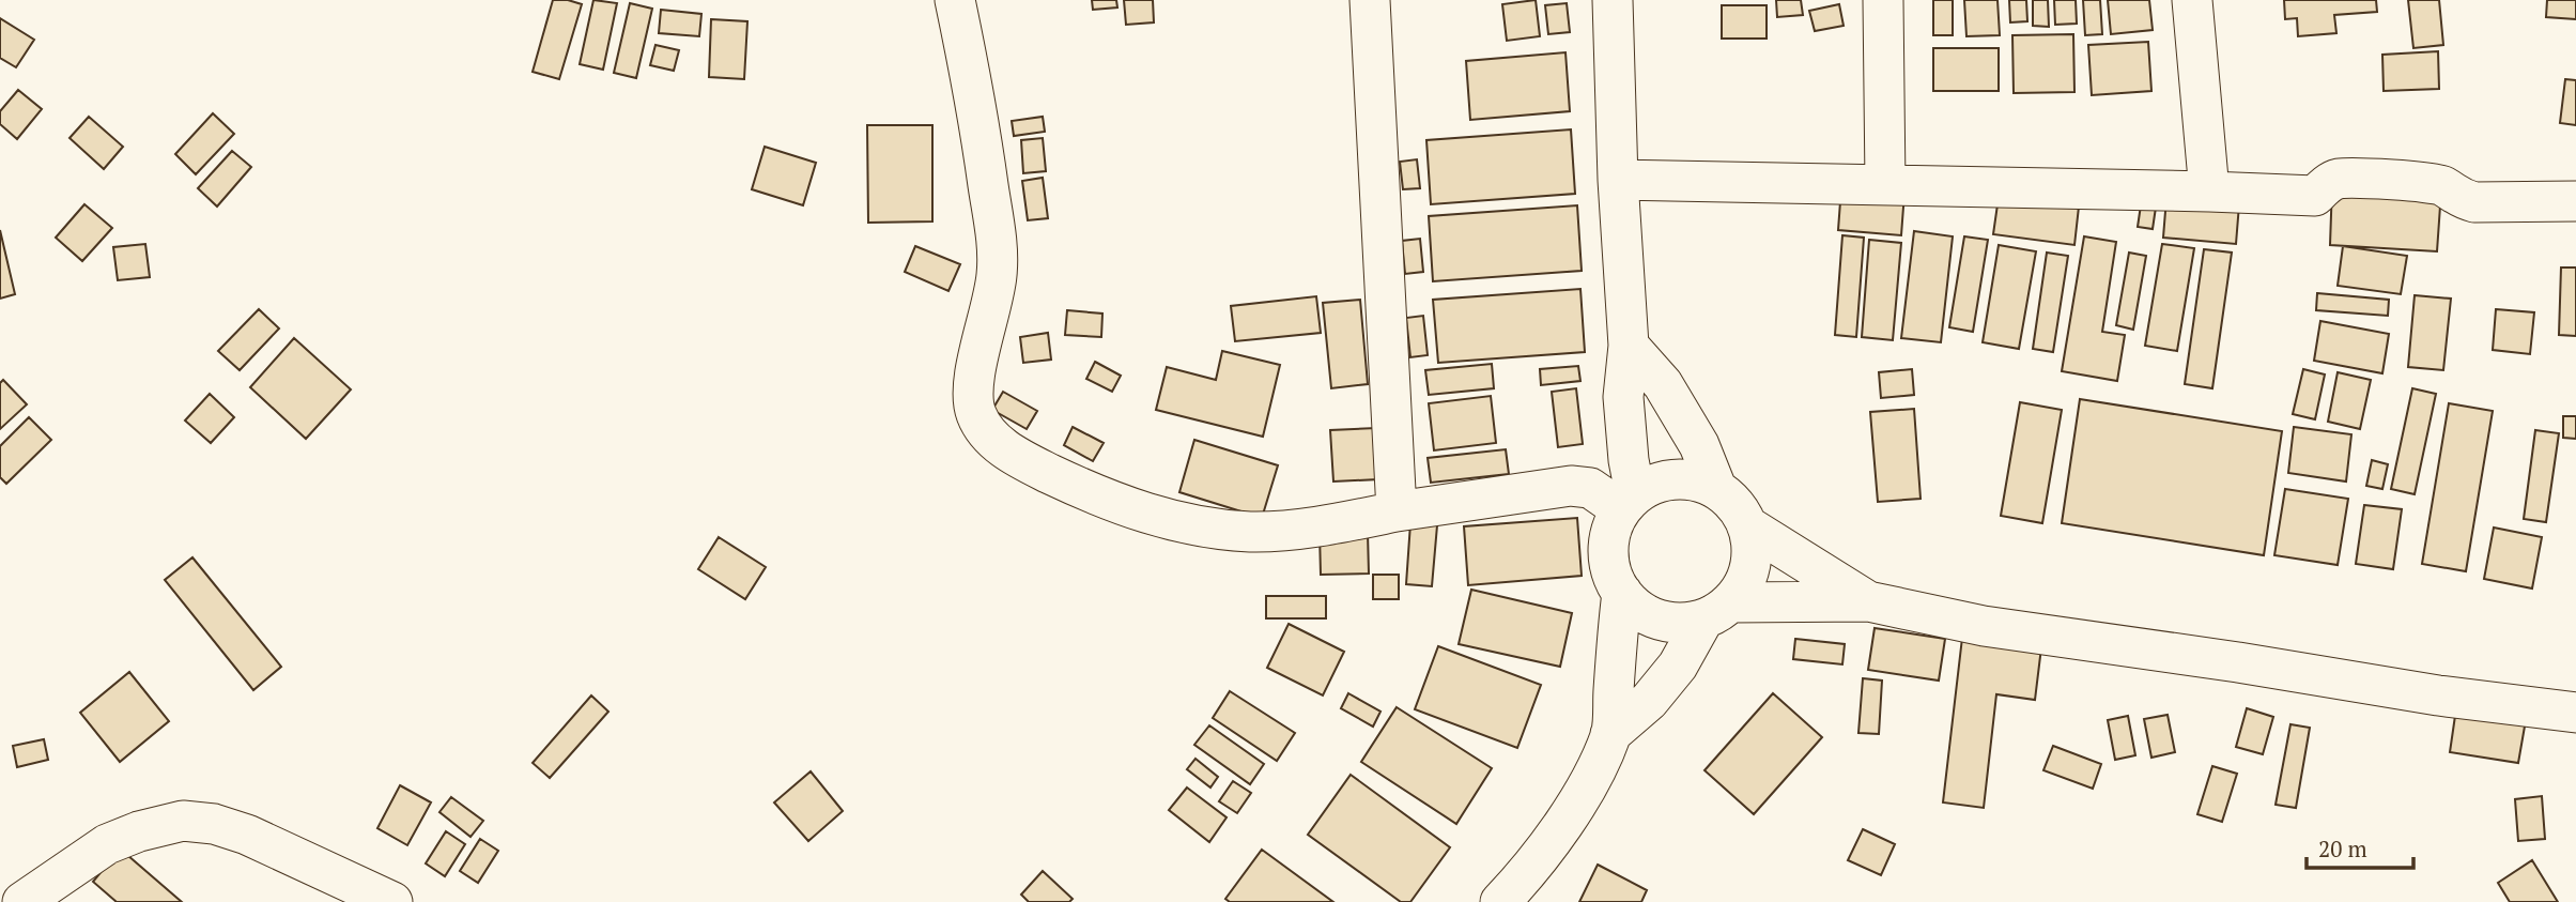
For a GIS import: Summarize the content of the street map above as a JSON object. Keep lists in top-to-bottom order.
{
  "scale_bar": "20 m"
}
